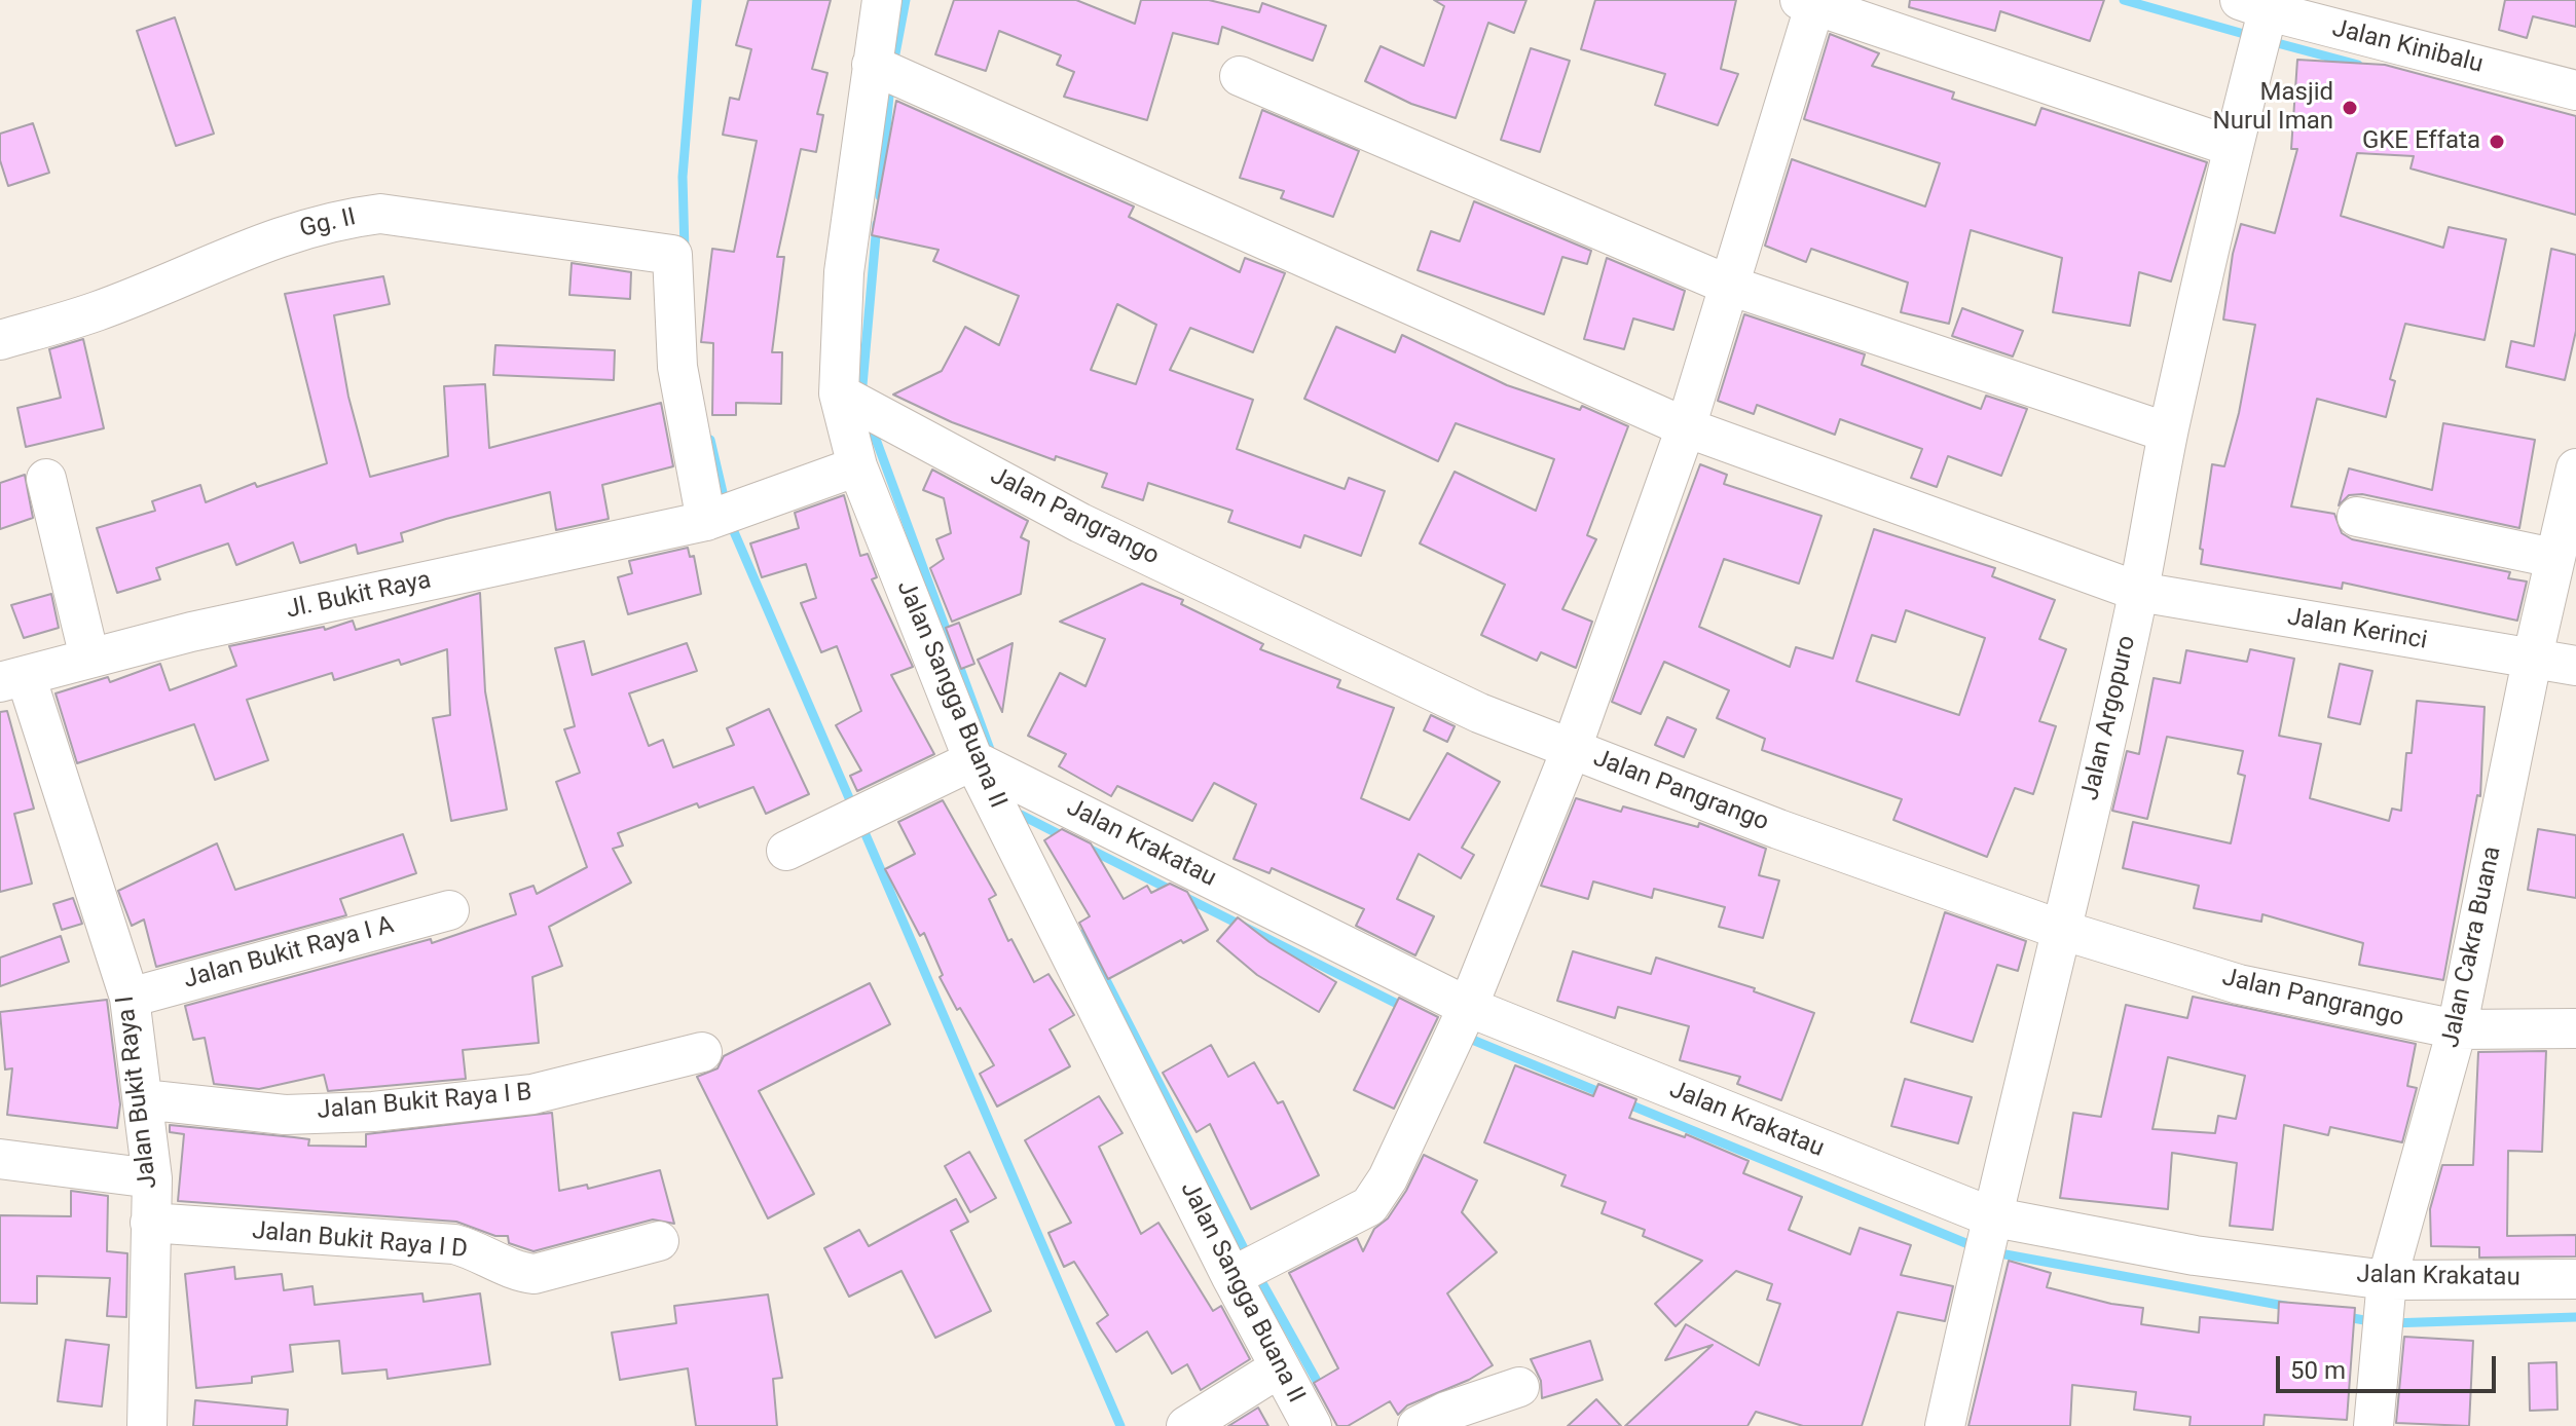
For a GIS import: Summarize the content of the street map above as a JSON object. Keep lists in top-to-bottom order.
{
  "streets": {
    "street": [
      "Jalan Kinibalu",
      "Gg. II",
      "Jalan Pangrango",
      "Jl. Bukit Raya",
      "Jalan Kerinci",
      "Jalan Sangga Buana II",
      "Jalan Argopuro",
      "Jalan Krakatau",
      "Jalan Cakra Buana",
      "Jalan Bukit Raya I A",
      "Jalan Bukit Raya I",
      "Jalan Bukit Raya I B",
      "Jalan Bukit Raya I D"
    ]
  },
  "crossings": [
    ["Jalan Kinibalu", "Jalan Argopuro"],
    ["Gg. II", "Jl. Bukit Raya"],
    ["Jalan Pangrango", "Jalan Sangga Buana II"],
    ["Jalan Pangrango", "Jalan Argopuro"],
    ["Jalan Pangrango", "Jalan Cakra Buana"],
    ["Jl. Bukit Raya", "Jalan Sangga Buana II"],
    ["Jl. Bukit Raya", "Jalan Bukit Raya I"],
    ["Jalan Kerinci", "Jalan Argopuro"],
    ["Jalan Kerinci", "Jalan Cakra Buana"],
    ["Jalan Sangga Buana II", "Jalan Krakatau"],
    ["Jalan Argopuro", "Jalan Krakatau"],
    ["Jalan Krakatau", "Jalan Cakra Buana"],
    ["Jalan Bukit Raya I A", "Jalan Bukit Raya I"],
    ["Jalan Bukit Raya I", "Jalan Bukit Raya I B"],
    ["Jalan Bukit Raya I", "Jalan Bukit Raya I D"]
  ],
  "places": ["Masjid Nurul Iman", "GKE Effata"],
  "scale_bar": "50 m"
}
